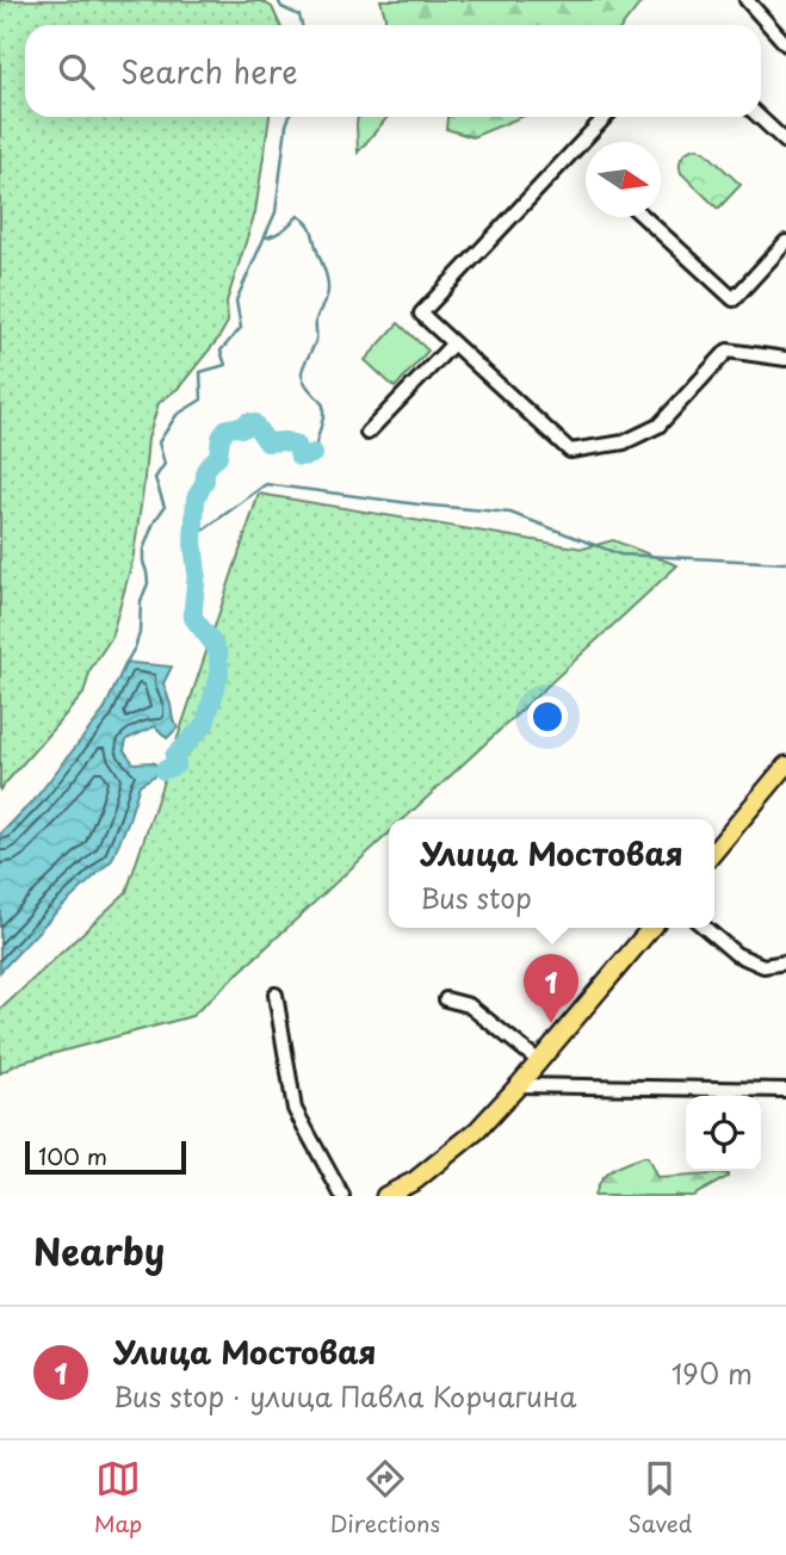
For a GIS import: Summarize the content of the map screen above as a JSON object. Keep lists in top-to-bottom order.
{
  "scale_bar": "100 m",
  "north": "right",
  "page": {
    "search": "Search here",
    "popup": ["Улица Мостовая", "Bus stop"],
    "pins": "1",
    "scale": "100 m",
    "heading": "Nearby",
    "list": [
      {
        "mark": "1",
        "name": "Улица Мостовая",
        "note": "Bus stop · улица Павла Корчагина",
        "value": "190 m"
      }
    ],
    "nav": ["Map", "Directions", "Saved"]
  }
}
